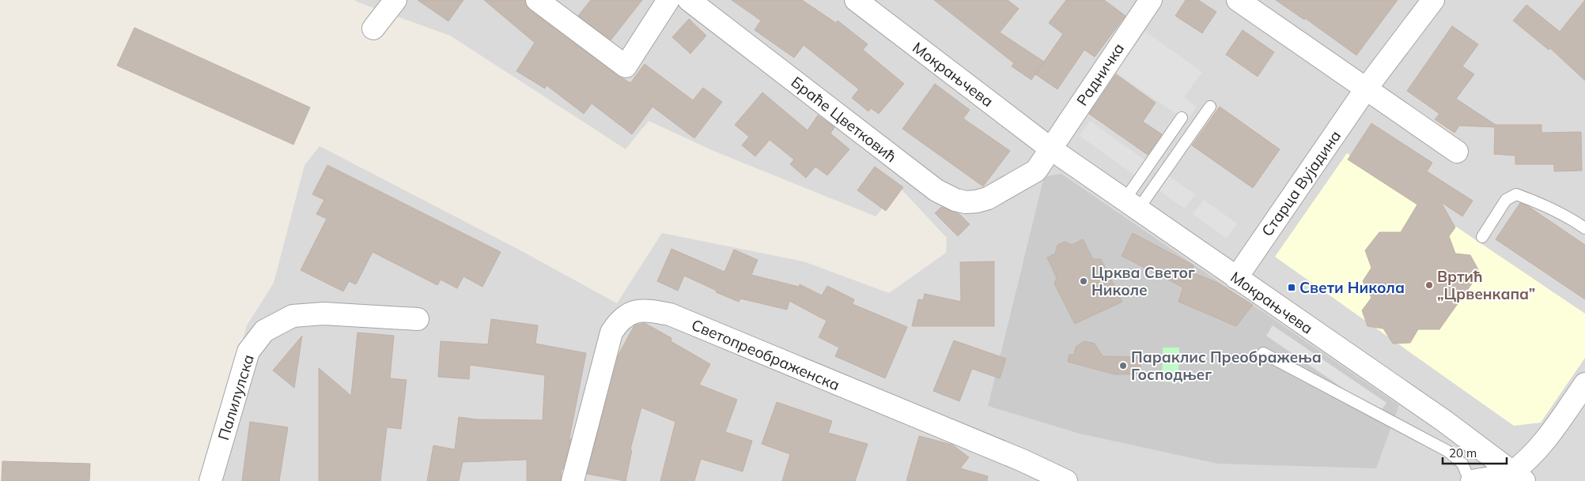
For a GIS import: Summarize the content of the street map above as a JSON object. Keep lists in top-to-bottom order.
{
  "streets": {
    "street": [
      "Мокрањчева",
      "Радничка",
      "Браће Цветковић",
      "Старца Вујадина",
      "Светопреображенска",
      "Палилулска"
    ]
  },
  "crossings": [
    ["Мокрањчева", "Радничка"],
    ["Мокрањчева", "Браће Цветковић"],
    ["Мокрањчева", "Старца Вујадина"],
    ["Радничка", "Браће Цветковић"]
  ],
  "places": {
    "other": ["Црква Светог Николе", "Вртић „Црвенкапа”", "Параклис Преображења Господњег"],
    "transit": ["Свети Никола"]
  },
  "scale_bar": "20 m"
}
